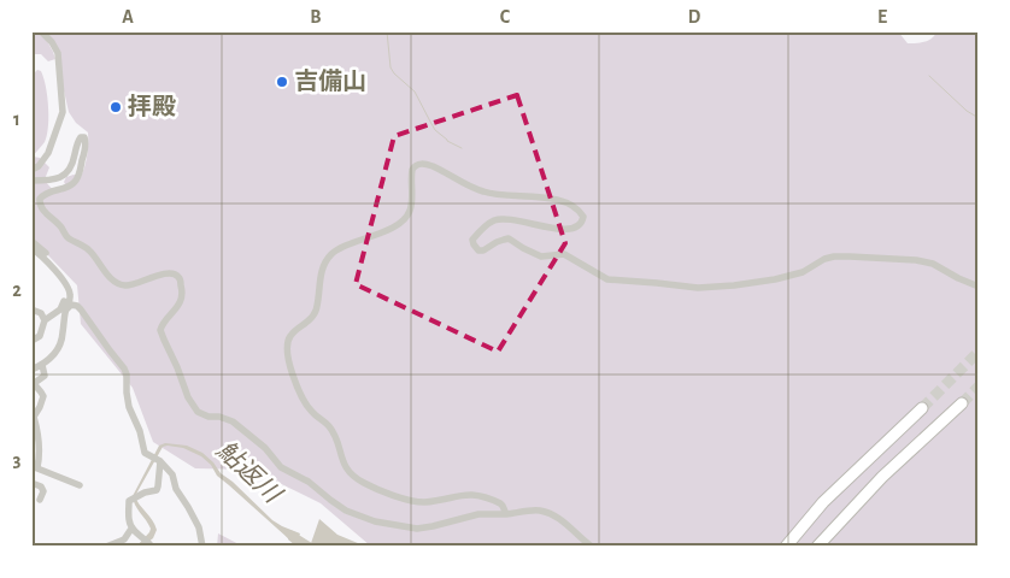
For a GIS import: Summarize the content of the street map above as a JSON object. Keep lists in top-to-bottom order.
{
  "water": ["鮎返川"],
  "places": ["吉備山", "拝殿"],
  "grid": {
    "columns": [
      "A",
      "B",
      "C",
      "D",
      "E"
    ],
    "rows": ["1", "2", "3"]
  }
}
